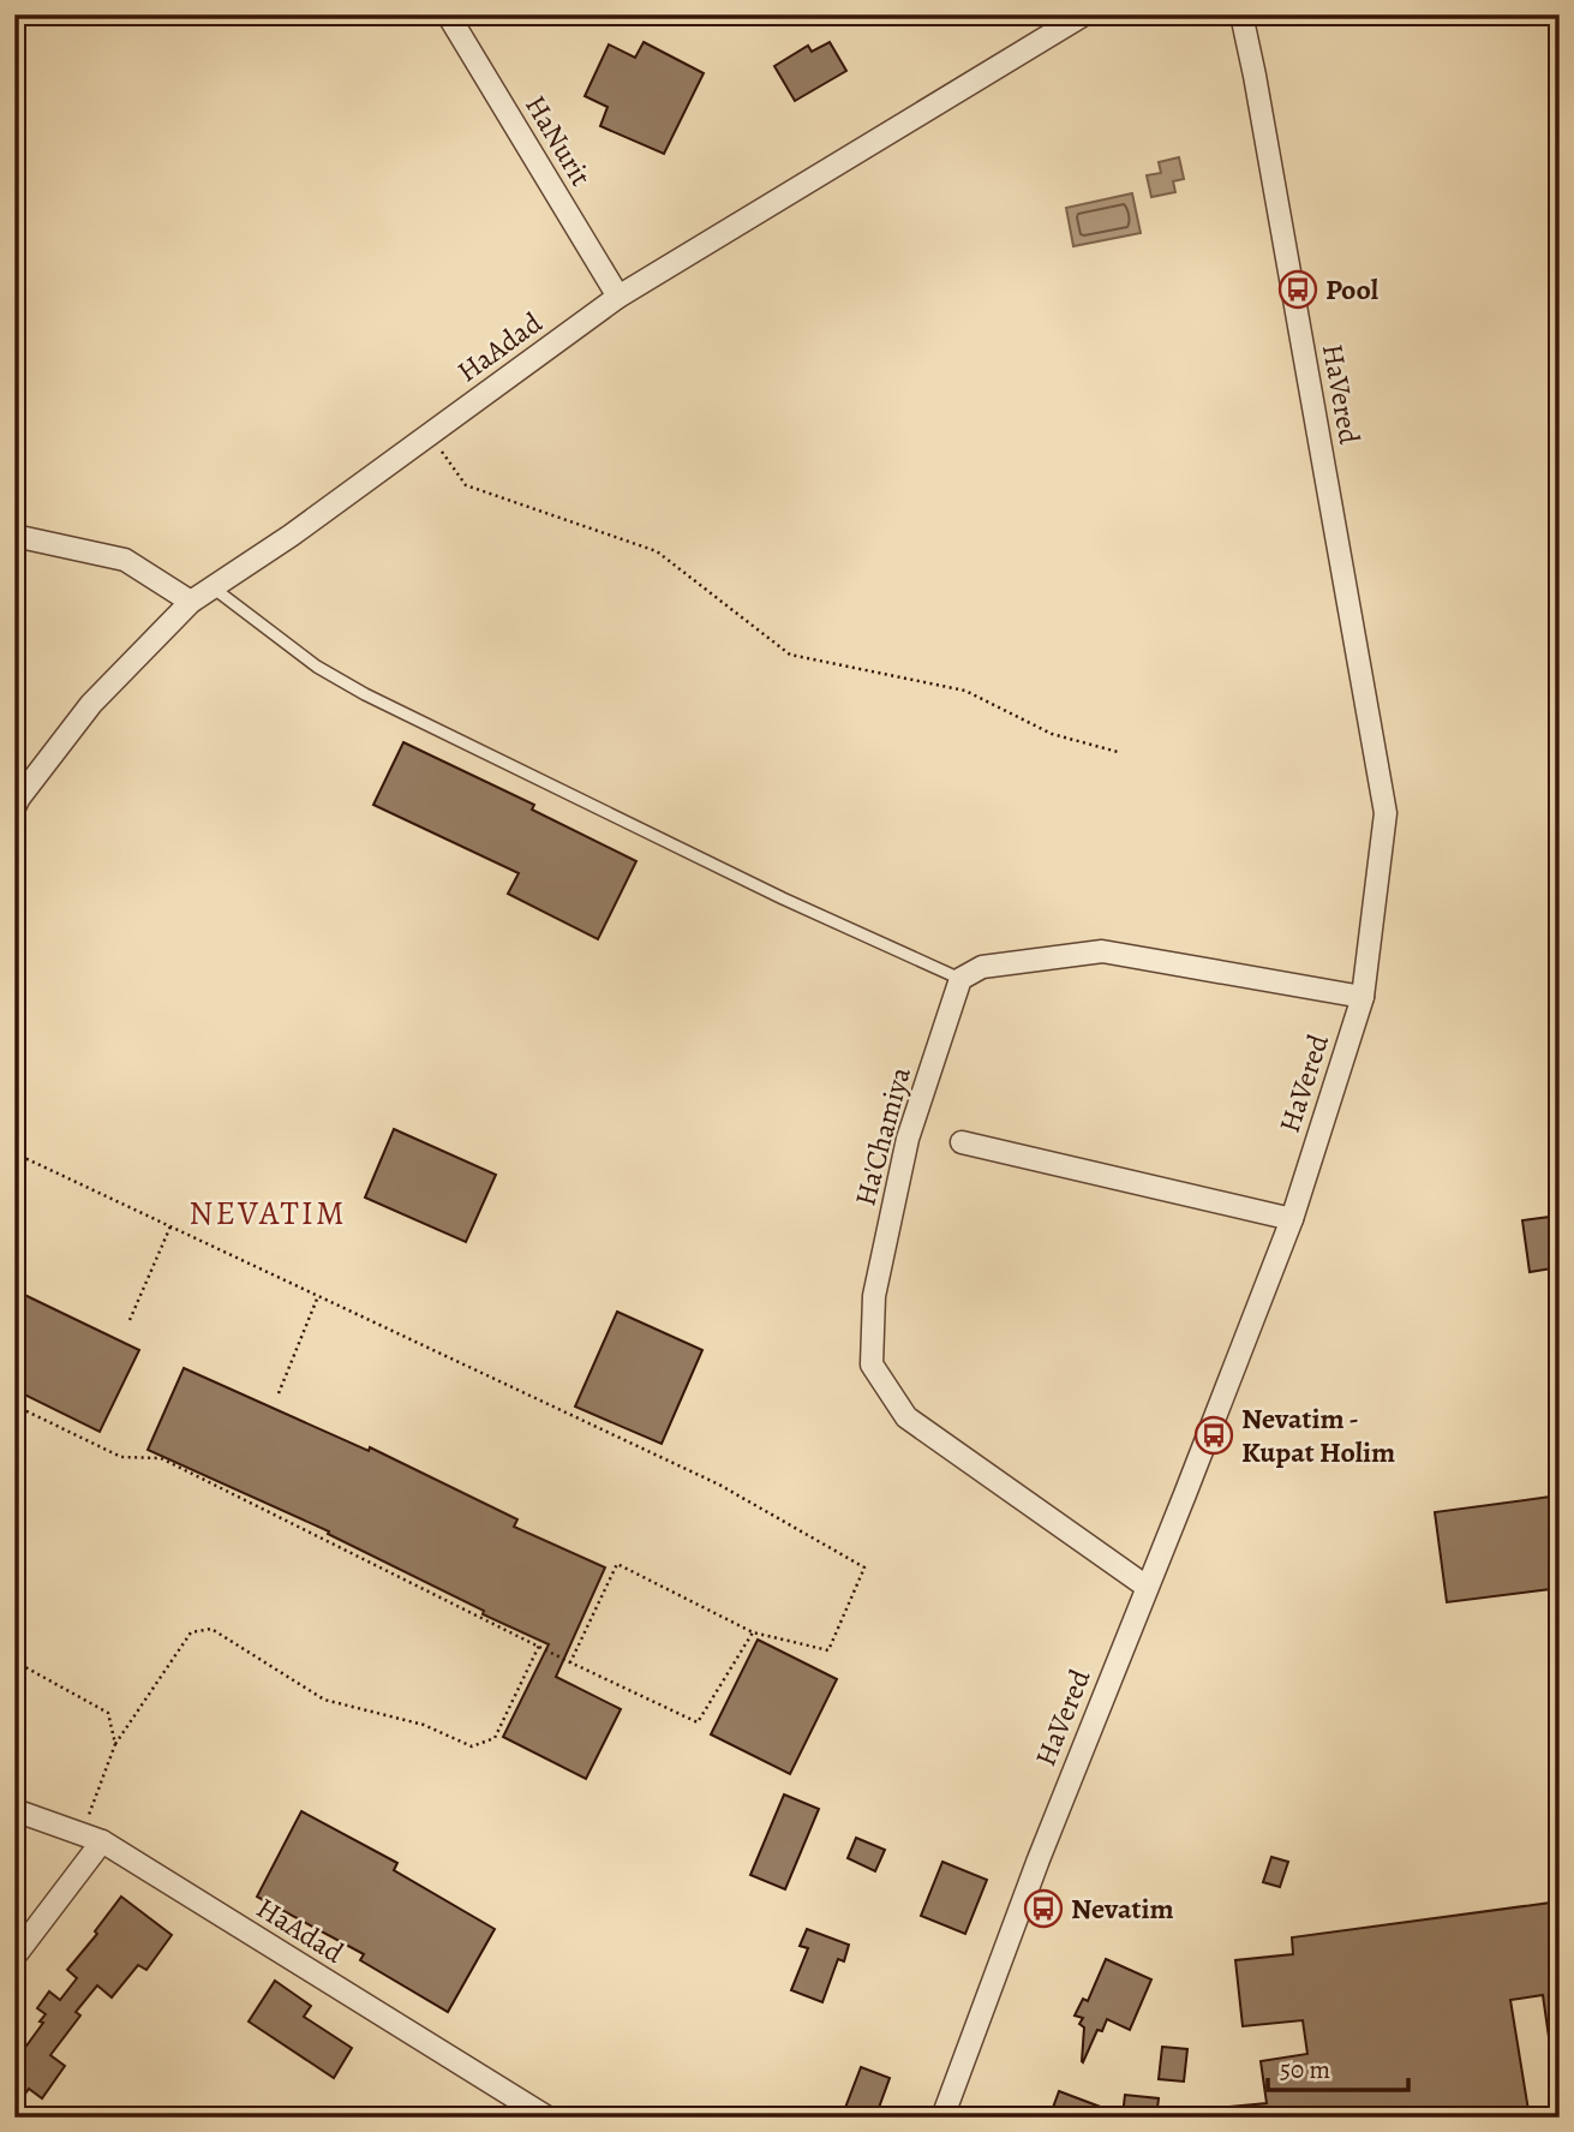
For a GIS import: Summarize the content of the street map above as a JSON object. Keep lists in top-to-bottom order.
{
  "streets": {
    "street": [
      "HaNurit",
      "HaAdad",
      "HaVered",
      "Ha'Chamiya"
    ]
  },
  "crossings": [
    ["HaNurit", "HaAdad"],
    ["HaVered", "Ha'Chamiya"]
  ],
  "districts": ["NEVATIM"],
  "places": {
    "bus stop": ["Pool", "Nevatim - Kupat Holim", "Nevatim"]
  },
  "scale_bar": "50 m"
}
